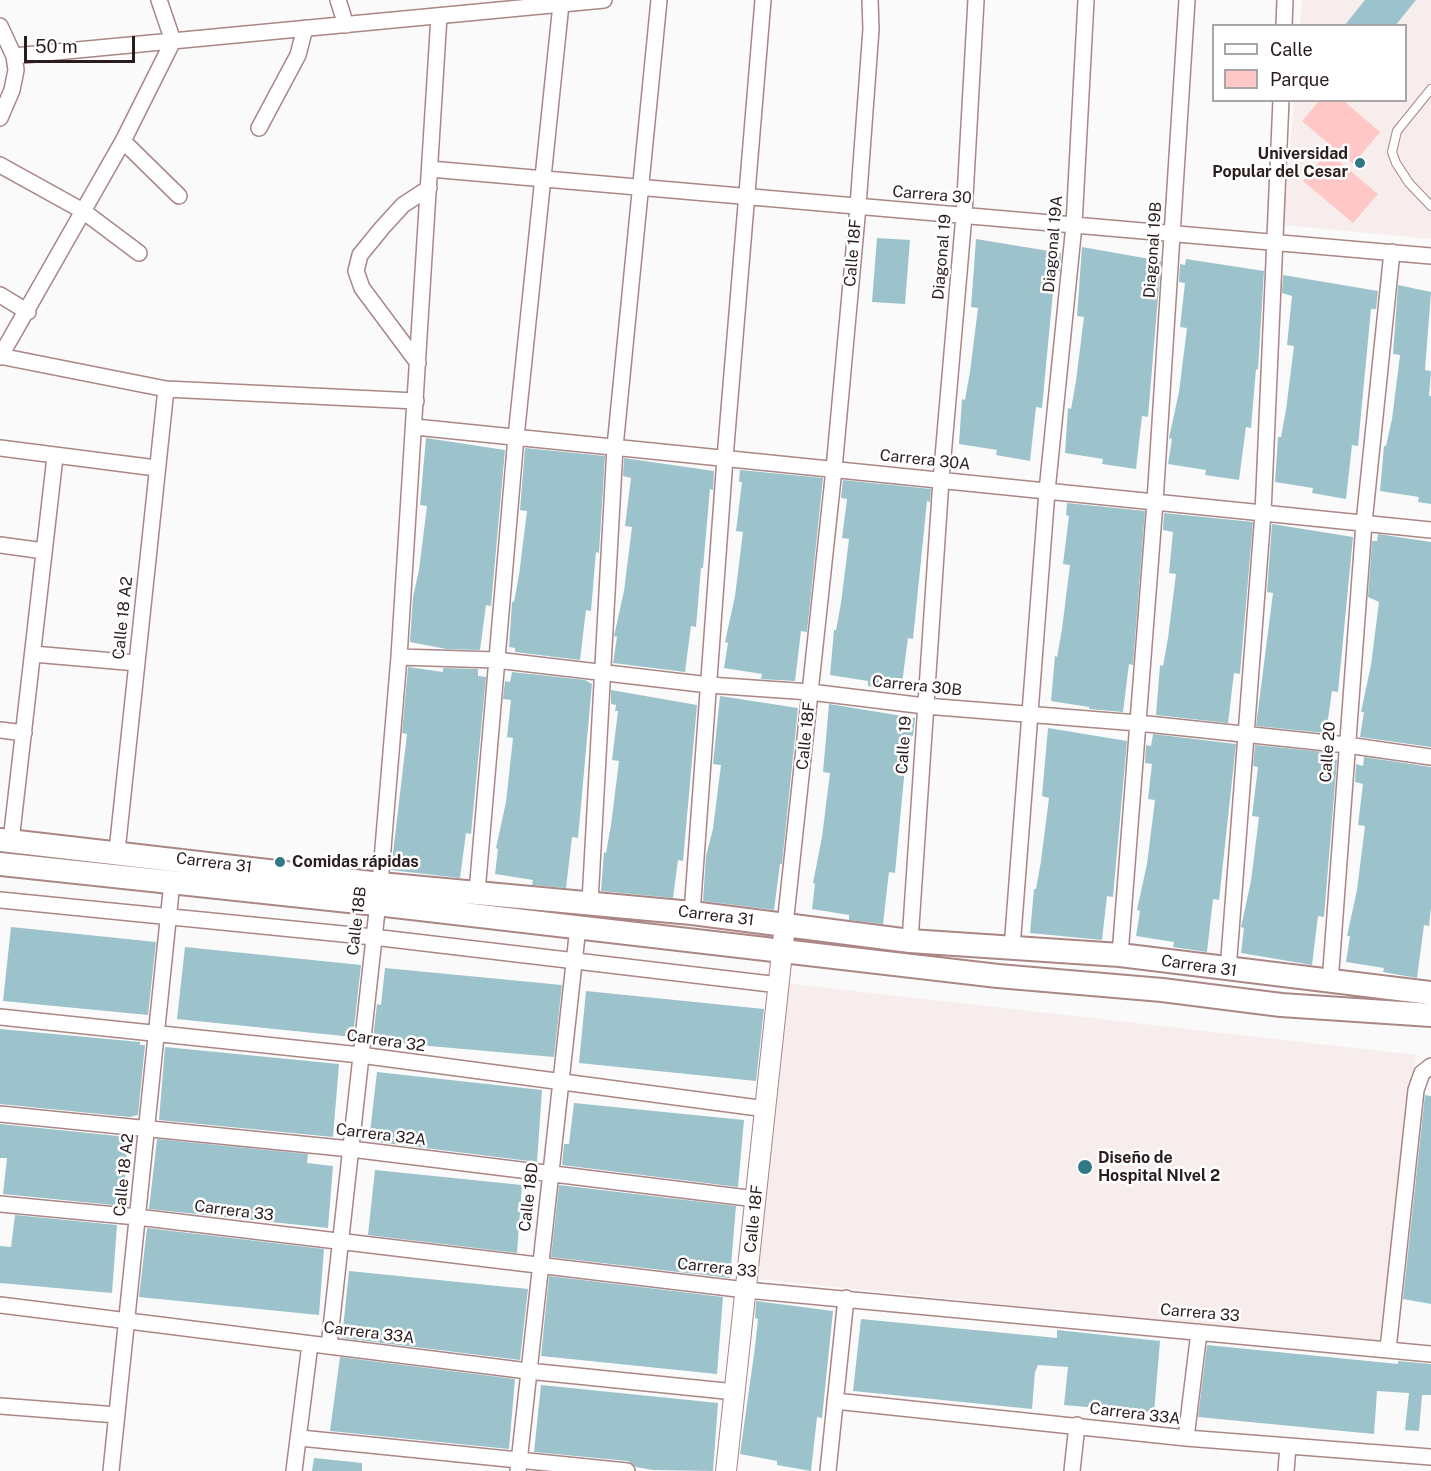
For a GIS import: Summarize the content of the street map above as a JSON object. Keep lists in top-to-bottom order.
{
  "streets": {
    "main road": ["Carrera 31"],
    "street": [
      "Carrera 30",
      "Diagonal 19A",
      "Diagonal 19B",
      "Calle 18F",
      "Diagonal 19",
      "Carrera 30A",
      "Calle 18 A2",
      "Carrera 30B",
      "Calle 19",
      "Calle 20",
      "Calle 18B",
      "Carrera 32",
      "Carrera 32A",
      "Calle 18D",
      "Carrera 33",
      "Carrera 33A"
    ]
  },
  "crossings": [
    ["Carrera 30", "Diagonal 19A"],
    ["Carrera 30", "Diagonal 19B"],
    ["Carrera 30", "Calle 18F"],
    ["Carrera 30", "Diagonal 19"],
    ["Carrera 30", "Calle 20"],
    ["Carrera 30", "Calle 18B"],
    ["Diagonal 19A", "Carrera 30A"],
    ["Diagonal 19A", "Carrera 30B"],
    ["Diagonal 19A", "Carrera 31"],
    ["Diagonal 19B", "Carrera 30A"],
    ["Diagonal 19B", "Carrera 30B"],
    ["Diagonal 19B", "Carrera 31"],
    ["Calle 18F", "Carrera 30A"],
    ["Calle 18F", "Carrera 30B"],
    ["Calle 18F", "Carrera 31"],
    ["Calle 18F", "Carrera 32"],
    ["Calle 18F", "Carrera 32A"],
    ["Calle 18F", "Carrera 33"],
    ["Calle 18F", "Carrera 33A"],
    ["Diagonal 19", "Carrera 30A"],
    ["Diagonal 19", "Calle 19"],
    ["Carrera 30A", "Calle 19"],
    ["Carrera 30A", "Calle 20"],
    ["Carrera 30A", "Calle 18B"],
    ["Calle 18 A2", "Carrera 31"],
    ["Calle 18 A2", "Carrera 32"],
    ["Calle 18 A2", "Carrera 32A"],
    ["Calle 18 A2", "Carrera 33"],
    ["Calle 18 A2", "Carrera 33A"],
    ["Carrera 30B", "Calle 19"],
    ["Carrera 30B", "Calle 20"],
    ["Carrera 30B", "Calle 18B"],
    ["Calle 19", "Carrera 31"],
    ["Calle 20", "Carrera 31"],
    ["Carrera 31", "Calle 18B"],
    ["Carrera 31", "Calle 18D"],
    ["Calle 18B", "Carrera 32"],
    ["Calle 18B", "Carrera 32A"],
    ["Calle 18B", "Carrera 33"],
    ["Calle 18B", "Carrera 33A"],
    ["Carrera 32", "Calle 18D"],
    ["Carrera 32A", "Calle 18D"],
    ["Calle 18D", "Carrera 33"],
    ["Calle 18D", "Carrera 33A"]
  ],
  "places": ["Universidad Popular del Cesar", "Comidas rápidas", "Diseño de Hospital NIvel 2"],
  "legend": ["Calle", "Parque"],
  "scale_bar": "50 m"
}
